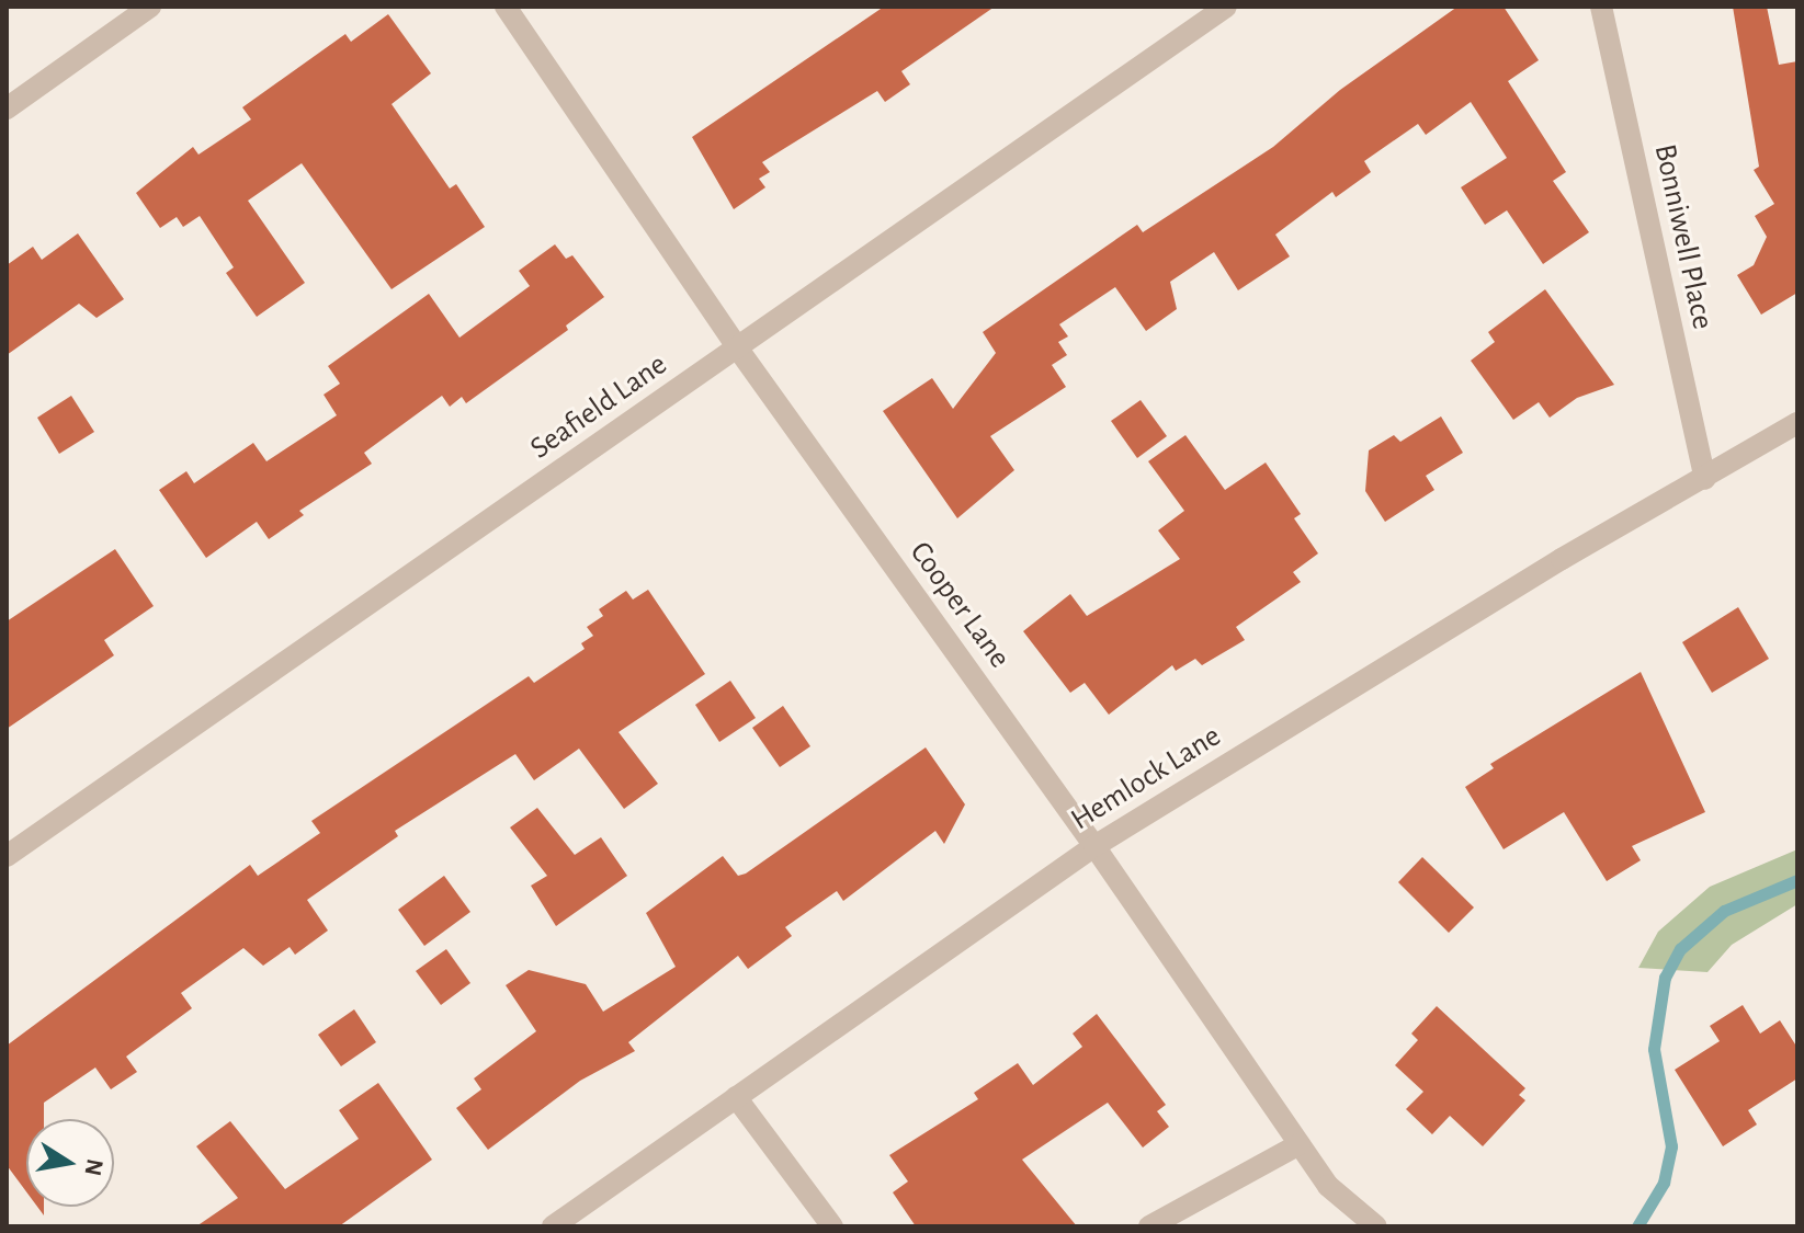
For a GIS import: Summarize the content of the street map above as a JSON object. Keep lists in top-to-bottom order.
{
  "streets": {
    "street": [
      "Bonniwell Place",
      "Seafield Lane",
      "Cooper Lane",
      "Hemlock Lane"
    ]
  },
  "crossings": [
    ["Bonniwell Place", "Hemlock Lane"],
    ["Seafield Lane", "Cooper Lane"],
    ["Cooper Lane", "Hemlock Lane"]
  ],
  "north": "right"
}
